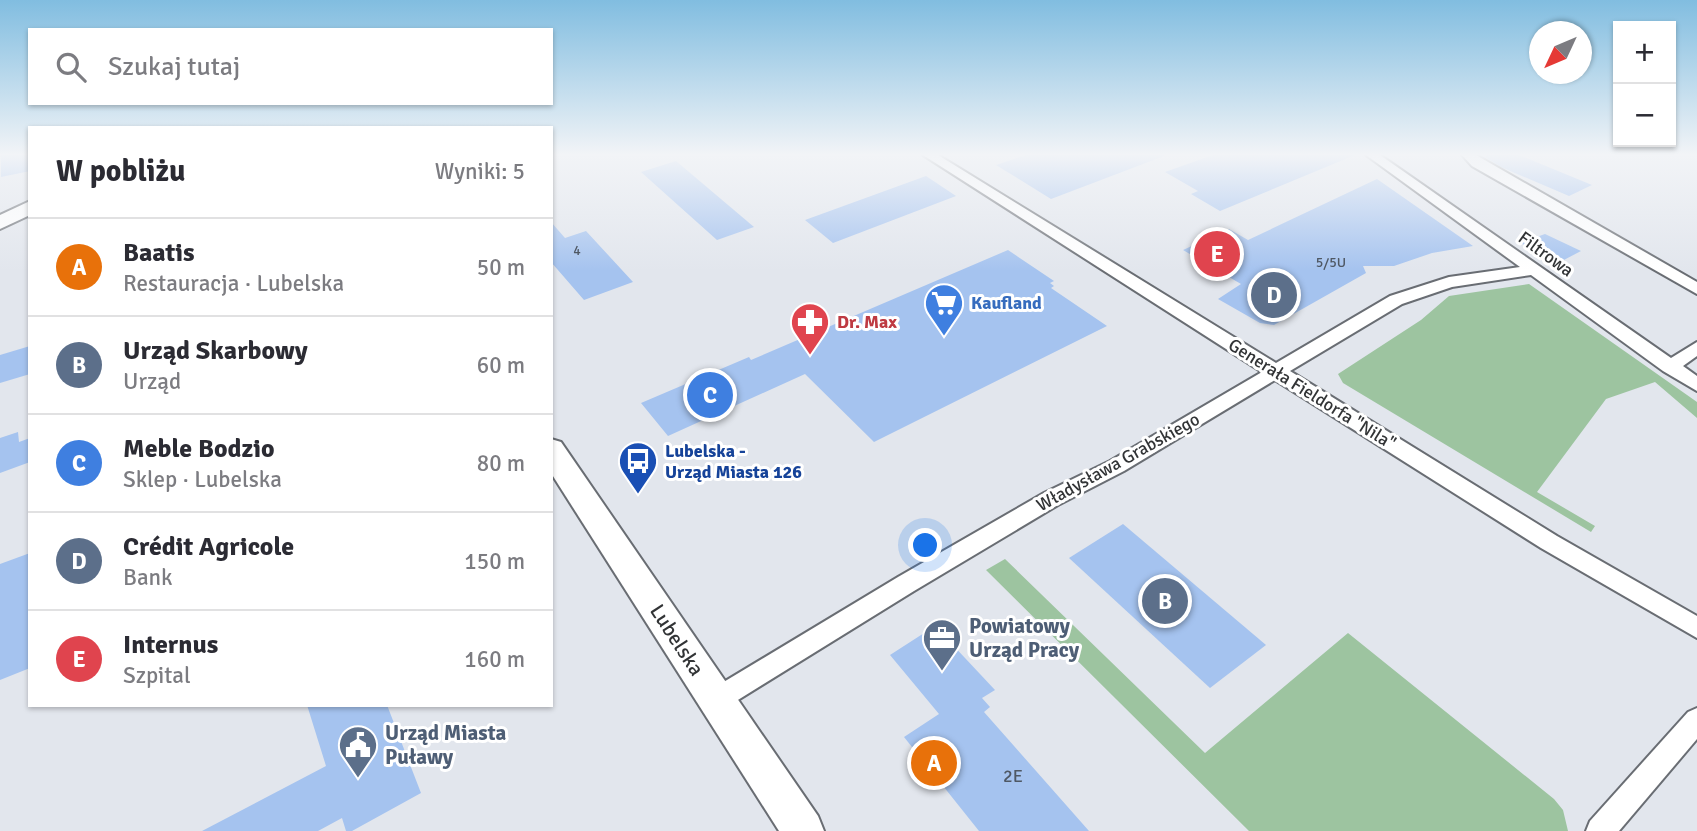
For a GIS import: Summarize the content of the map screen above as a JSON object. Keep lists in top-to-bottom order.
{
  "streets": {
    "main road": ["Lubelska"],
    "street": ["Filtrowa", "Generała Fieldorfa \"Nila\"", "Władysława Grabskiego"]
  },
  "crossings": [
    ["Filtrowa", "Władysława Grabskiego"],
    ["Generała Fieldorfa \"Nila\"", "Władysława Grabskiego"],
    ["Władysława Grabskiego", "Lubelska"]
  ],
  "places": {
    "supermarket": ["Kaufland"],
    "pharmacy": ["Dr. Max"],
    "bus stop": ["Lubelska - Urząd Miasta 126"],
    "office": ["Powiatowy Urząd Pracy"],
    "public building": ["Urząd Miasta Puławy"]
  },
  "house_numbers": ["4", "5/5U", "2E"],
  "north": "bottom left",
  "page": {
    "map_buttons": ["+", "−"],
    "search": "Szukaj tutaj",
    "heading": ["W pobliżu", "Wyniki: 5"],
    "list": [
      {
        "mark": "A",
        "name": "Baatis",
        "note": "Restauracja · Lubelska",
        "value": "50 m"
      },
      {
        "mark": "B",
        "name": "Urząd Skarbowy",
        "note": "Urząd",
        "value": "60 m"
      },
      {
        "mark": "C",
        "name": "Meble Bodzio",
        "note": "Sklep · Lubelska",
        "value": "80 m"
      },
      {
        "mark": "D",
        "name": "Crédit Agricole",
        "note": "Bank",
        "value": "150 m"
      },
      {
        "mark": "E",
        "name": "Internus",
        "note": "Szpital",
        "value": "160 m"
      }
    ],
    "pins": [
      "E",
      "D",
      "C",
      "B",
      "A"
    ]
  }
}
